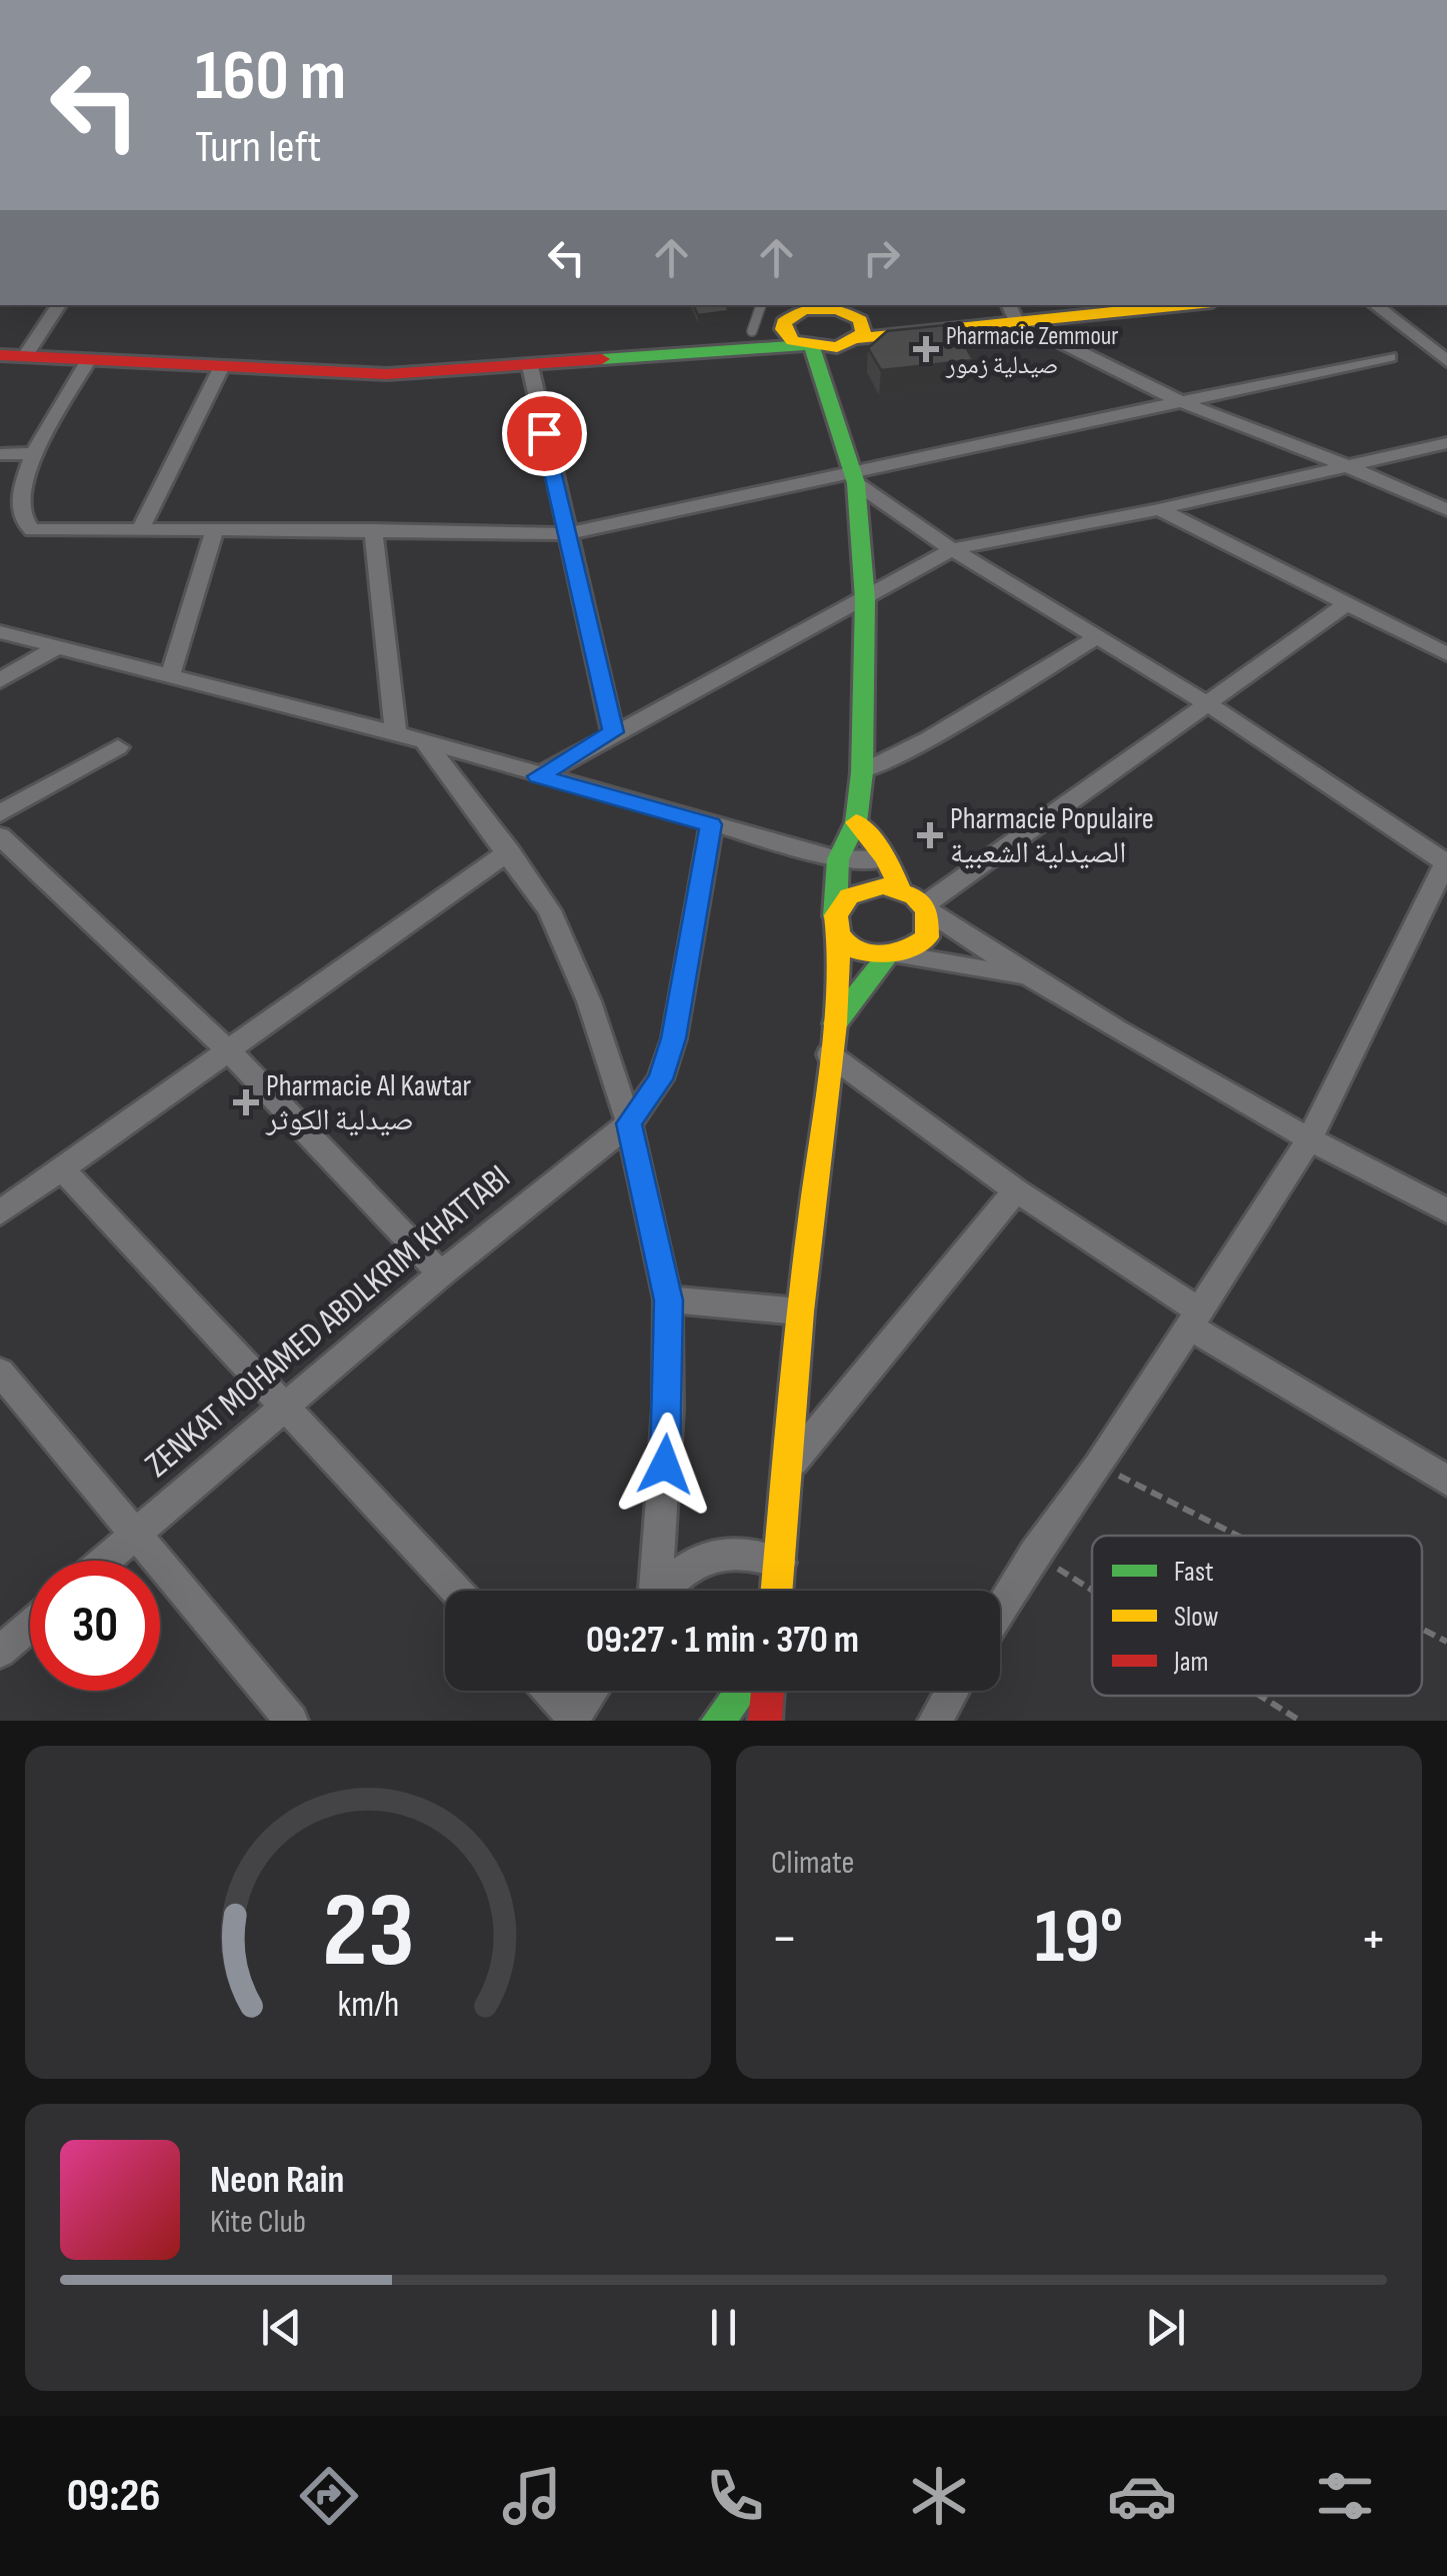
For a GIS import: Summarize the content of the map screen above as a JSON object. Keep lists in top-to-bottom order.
{
  "streets": {
    "street": ["ZENKAT MOHAMED ABDLKRIM KHATTABI"]
  },
  "places": {
    "health": ["Pharmacie Zemmour صيدلية زمور", "Pharmacie Populaire الصيدلية الشعبية", "Pharmacie Al Kawtar صيدلية الكوثر"]
  },
  "legend": ["Fast", "Slow", "Jam"],
  "page": {
    "turn": ["160 m", "Turn left"],
    "limit": "30",
    "trip": "09:27 · 1 min · 370 m",
    "tile": "Climate",
    "heat": ["−", "19°", "+"],
    "song": ["Neon Rain", "Kite Club"],
    "tabs": "09:26",
    "gauge": ["23", "km/h"]
  }
}
